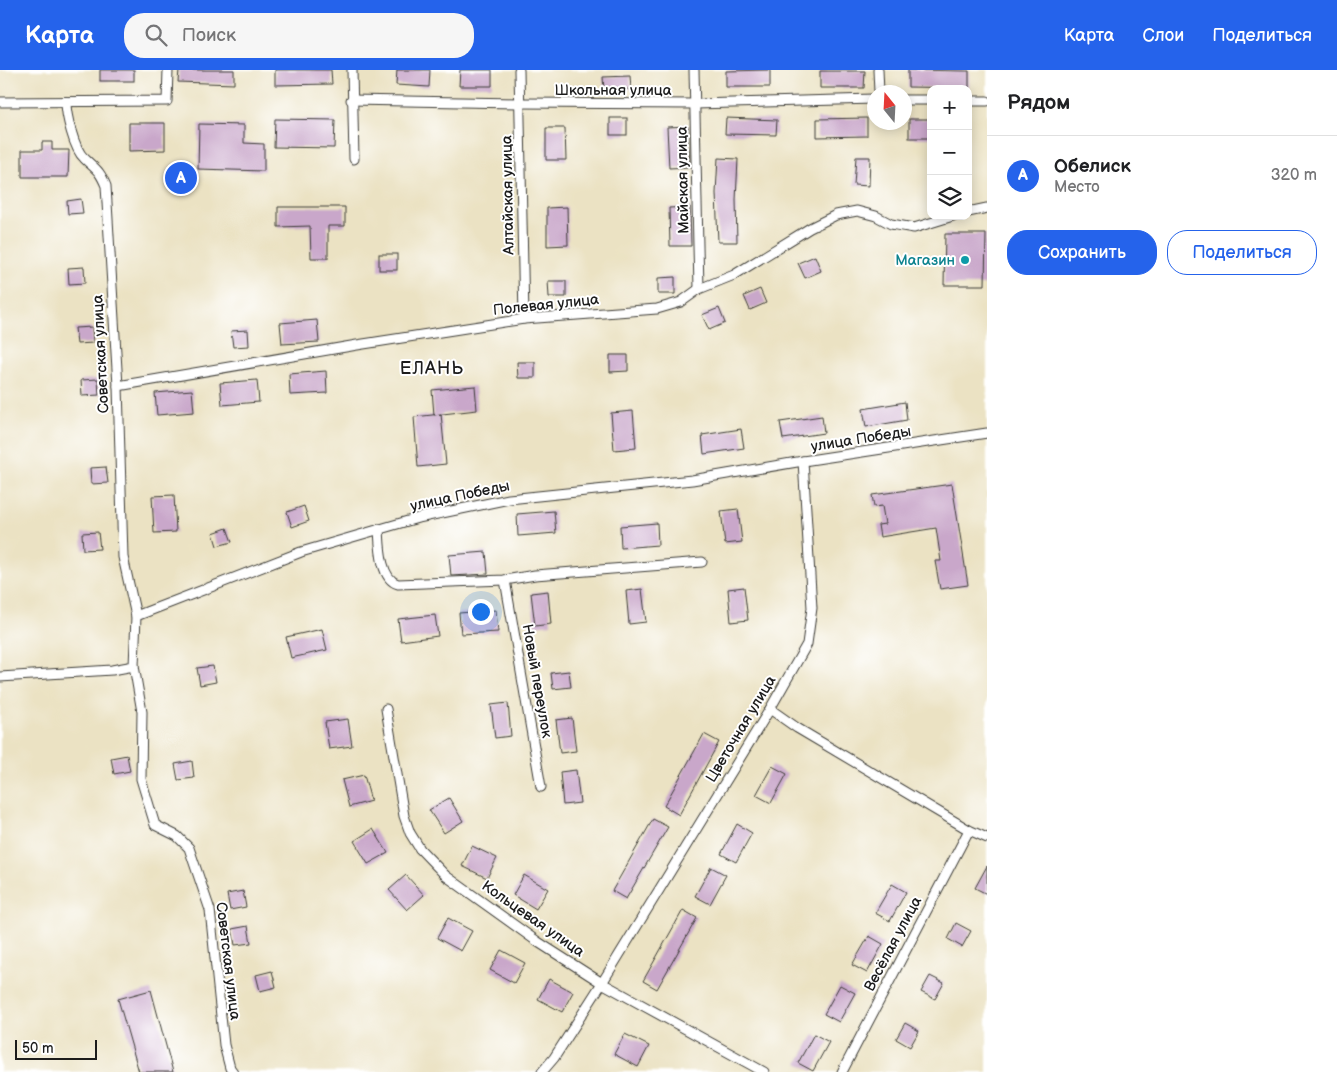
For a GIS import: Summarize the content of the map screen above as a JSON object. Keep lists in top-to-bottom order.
{
  "streets": {
    "street": [
      "Школьная улица",
      "Майская улица",
      "Алтайская улица",
      "Полевая улица",
      "Советская улица",
      "улица Победы",
      "Новый переулок",
      "Цветочная улица",
      "Кольцевая улица",
      "Весёлая улица"
    ]
  },
  "crossings": [
    ["Школьная улица", "Майская улица"],
    ["Школьная улица", "Алтайская улица"],
    ["Майская улица", "Полевая улица"],
    ["Алтайская улица", "Полевая улица"],
    ["Полевая улица", "Советская улица"],
    ["Советская улица", "улица Победы"],
    ["улица Победы", "Цветочная улица"],
    ["Цветочная улица", "Кольцевая улица"]
  ],
  "districts": ["ЕЛАНЬ"],
  "places": ["Магазин"],
  "scale_bar": "50 m",
  "north": "top",
  "page": {
    "header": "Карта",
    "search": "Поиск",
    "nav": ["Карта", "Слои", "Поделиться"],
    "heading": "Рядом",
    "map_buttons": ["+", "−"],
    "list": [
      {
        "mark": "A",
        "name": "Обелиск",
        "note": "Место",
        "value": "320 m"
      }
    ],
    "pins": "A",
    "buttons": ["Сохранить", "Поделиться"],
    "scale": "50 m"
  }
}
